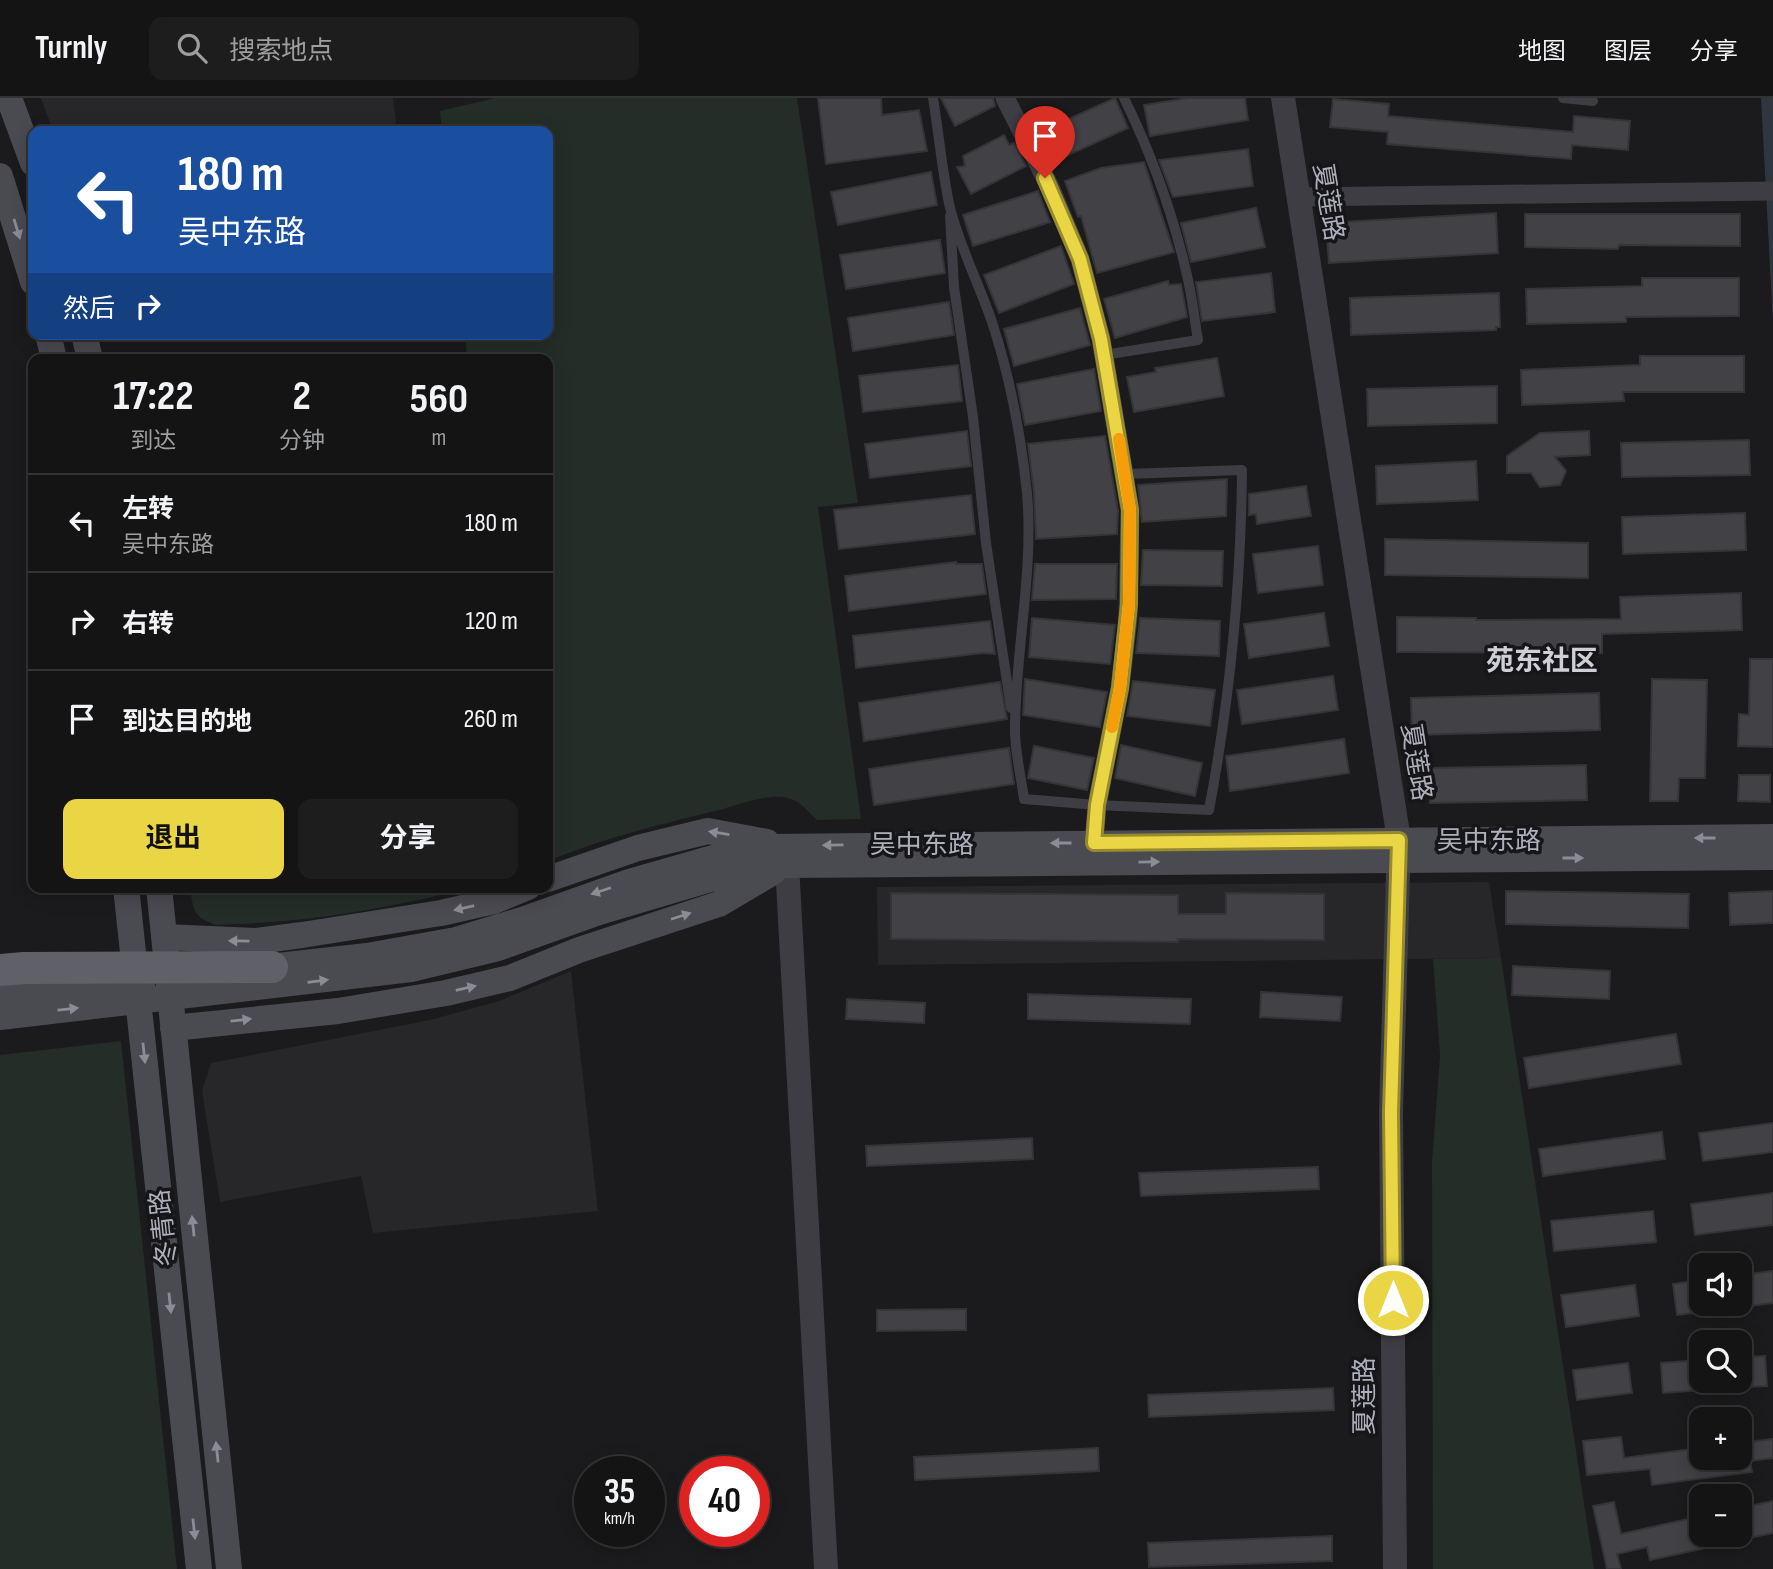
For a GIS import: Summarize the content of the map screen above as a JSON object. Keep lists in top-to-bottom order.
{
  "streets": {
    "main road": ["吴中东路", "冬青路"],
    "street": ["夏莲路"]
  },
  "crossings": [
    ["夏莲路", "吴中东路"]
  ],
  "districts": ["苑东社区"],
  "page": {
    "header": "Turnly",
    "search": "搜索地点",
    "nav": ["地图", "图层", "分享"],
    "turn": ["180 m", "吴中东路"],
    "then": "然后",
    "eta": [
      "17:22",
      "到达",
      "2",
      "分钟",
      "560",
      "m"
    ],
    "list": [
      {
        "name": "左转",
        "note": "吴中东路",
        "value": "180 m"
      },
      {
        "name": "右转",
        "value": "120 m"
      },
      {
        "name": "到达目的地",
        "value": "260 m"
      }
    ],
    "buttons": ["退出", "分享"],
    "map_buttons": ["+", "−"],
    "speed": "35 km/h",
    "limit": "40"
  }
}
